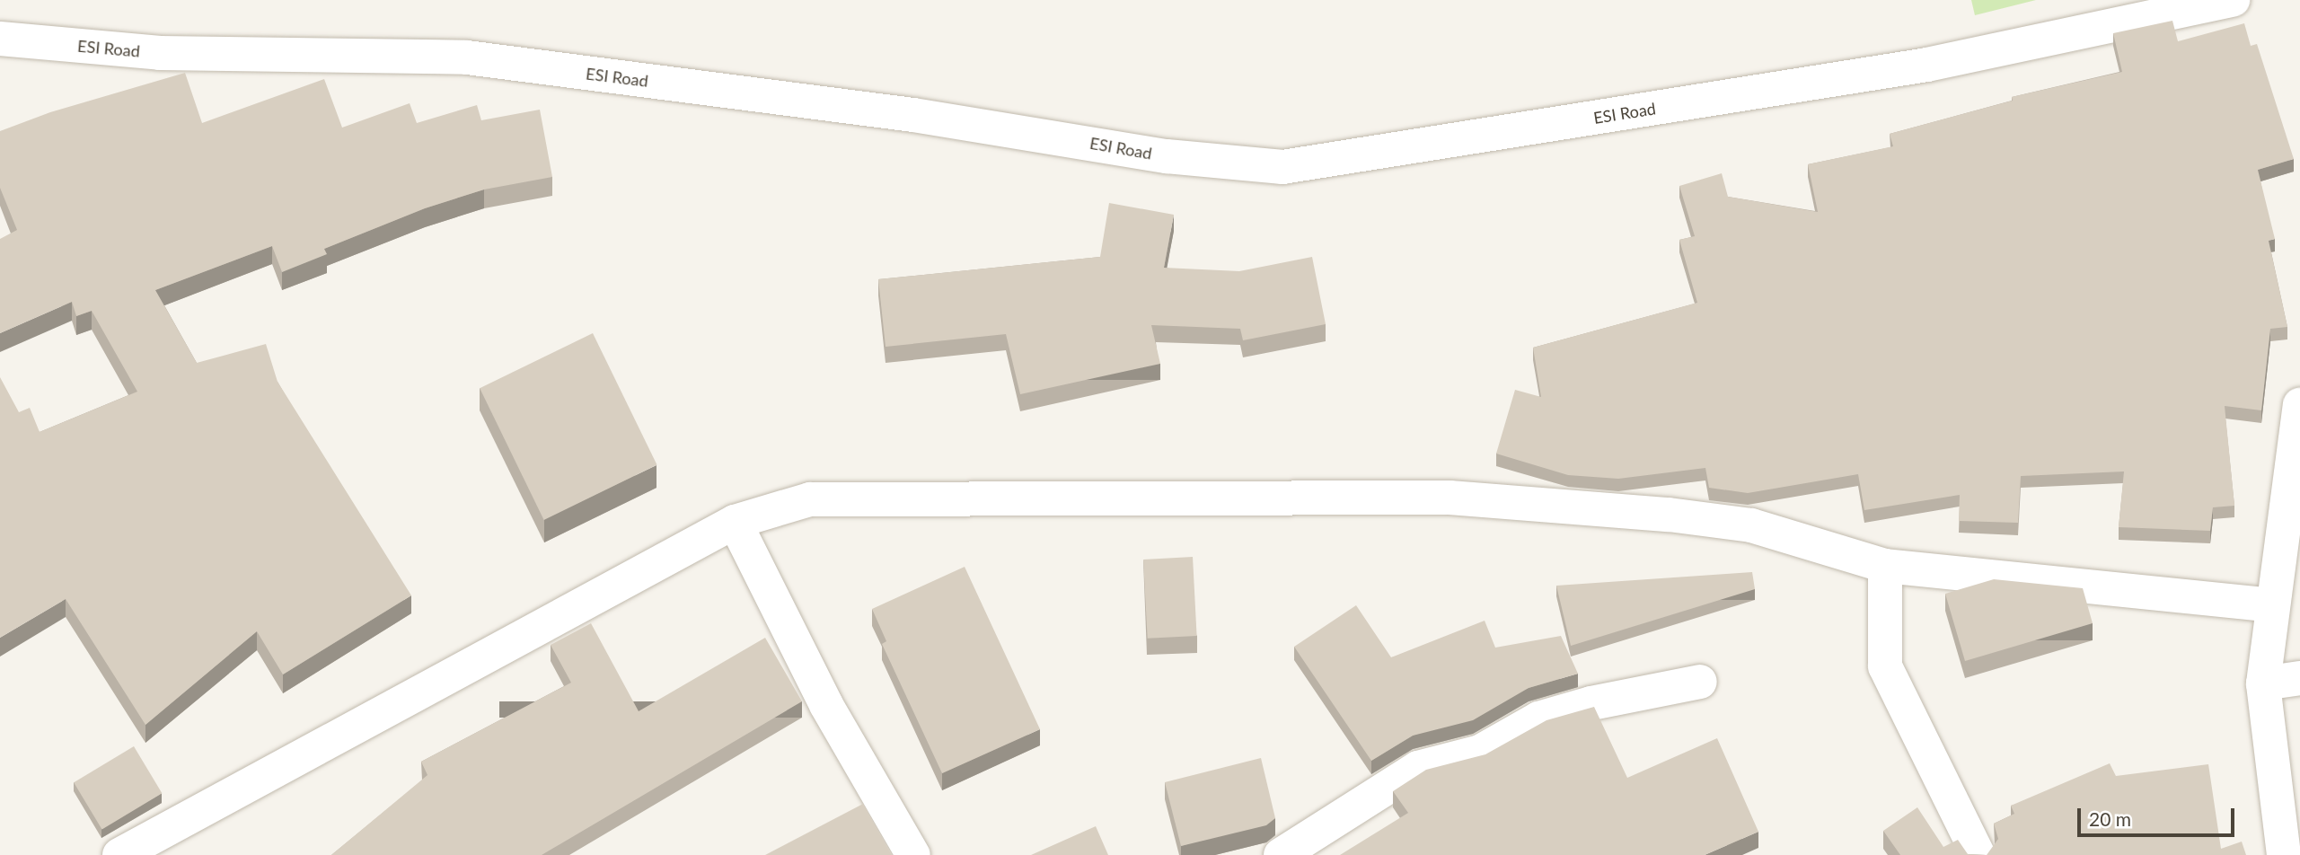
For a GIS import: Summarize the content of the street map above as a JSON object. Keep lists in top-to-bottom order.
{
  "streets": {
    "street": ["ESI Road"]
  },
  "scale_bar": "20 m"
}
